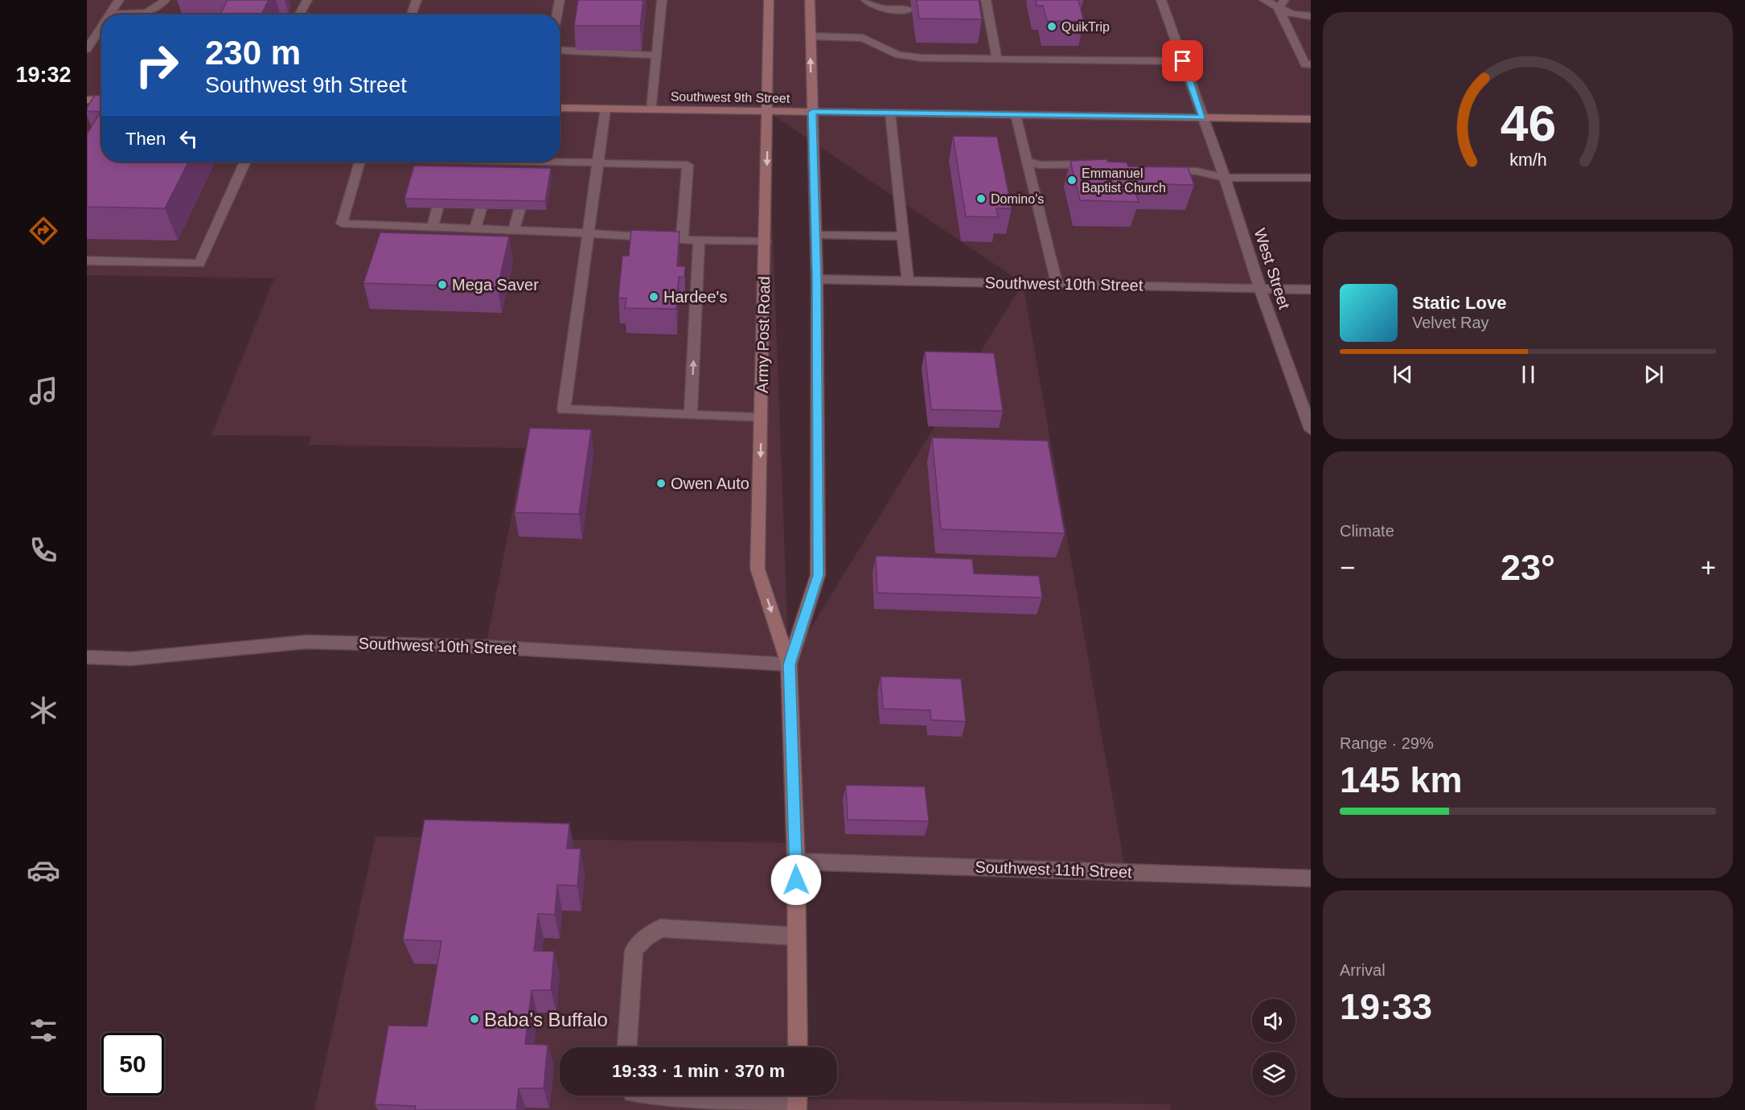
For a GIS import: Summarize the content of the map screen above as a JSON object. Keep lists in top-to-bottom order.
{
  "streets": {
    "main road": ["Southwest 9th Street", "Army Post Road"],
    "street": ["West Street", "Southwest 10th Street", "Southwest 11th Street"]
  },
  "crossings": [
    ["Southwest 9th Street", "West Street"],
    ["Southwest 9th Street", "Army Post Road"],
    ["West Street", "Southwest 10th Street"],
    ["Southwest 10th Street", "Army Post Road"],
    ["Army Post Road", "Southwest 11th Street"]
  ],
  "places": [
    "QuikTrip",
    "Emmanuel Baptist Church",
    "Domino's",
    "Mega Saver",
    "Hardee's",
    "Owen Auto",
    "Baba’s Buffalo"
  ],
  "page": {
    "tabs": "19:32",
    "turn": ["230 m", "Southwest 9th Street"],
    "then": "Then",
    "song": ["Static Love", "Velvet Ray"],
    "tile": [
      "Climate",
      ["Range · 29%", "145 km"],
      ["Arrival", "19:33"]
    ],
    "heat": ["−", "23°", "+"],
    "limit": "50",
    "trip": "19:33 · 1 min · 370 m",
    "gauge": ["46", "km/h"]
  }
}
